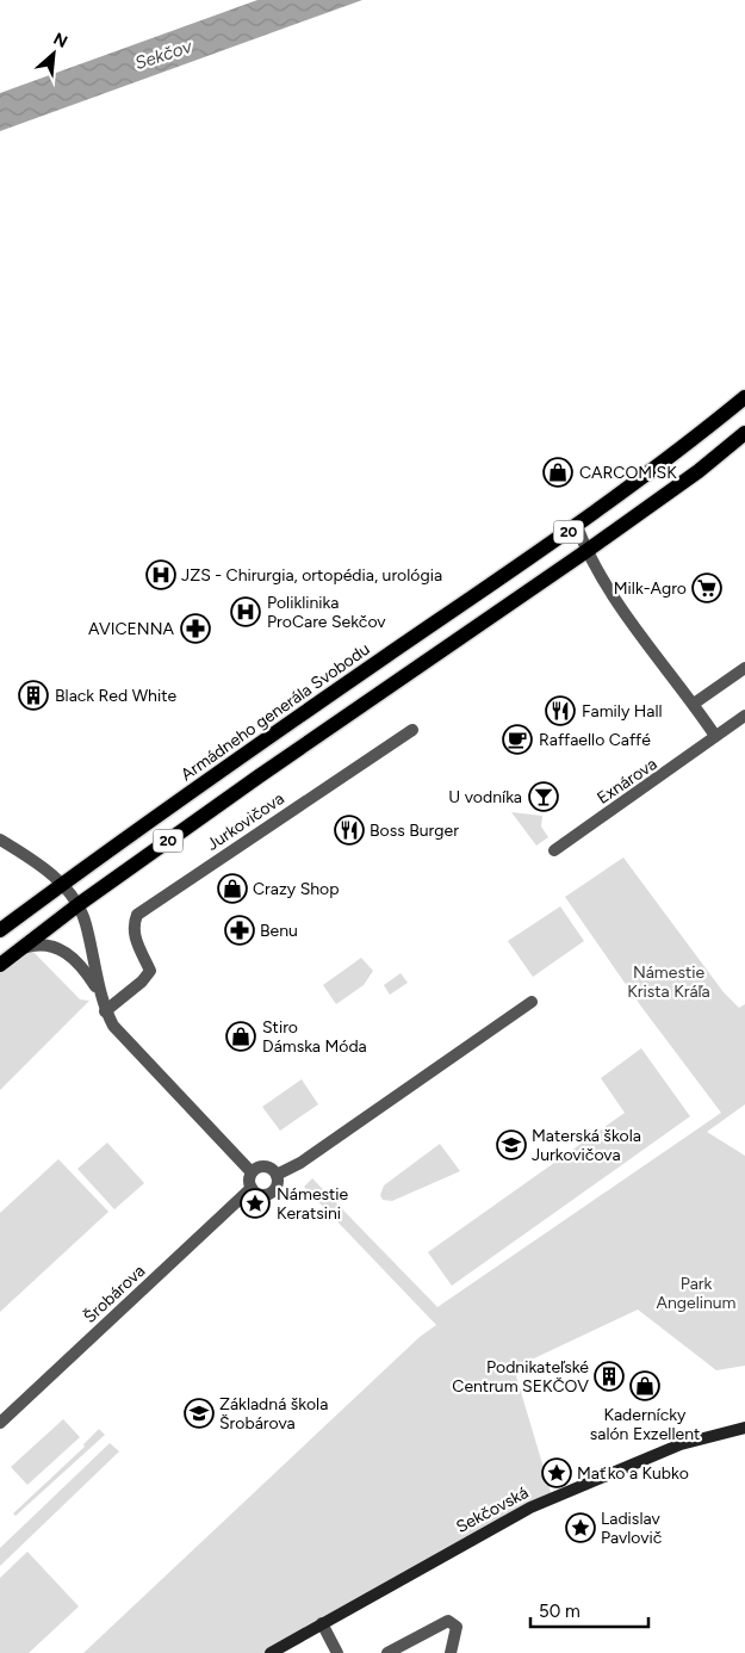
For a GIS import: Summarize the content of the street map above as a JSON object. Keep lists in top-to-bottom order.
{
  "streets": {
    "main road": ["20", "Armádneho generála Svobodu"],
    "street": [
      "Exnárova",
      "Jurkovičova",
      "Šrobárova",
      "Sekčovská"
    ]
  },
  "water": ["Sekčov"],
  "parks": ["Námestie Krista Kráľa", "Park Angelinum"],
  "places": {
    "shop": [
      "CARCOM SK",
      "Crazy Shop",
      "Stiro Dámska Móda",
      "Kadernícky salón Exzellent"
    ],
    "hospital": ["JZS - Chirurgia, ortopédia, urológia", "Poliklinika ProCare Sekčov"],
    "supermarket": ["Milk-Agro"],
    "pharmacy": ["AVICENNA", "Benu"],
    "building": ["Black Red White", "Podnikateľské Centrum SEKČOV"],
    "restaurant": ["Family Hall", "Boss Burger"],
    "cafe": ["Raffaello Caffé"],
    "bar": ["U vodníka"],
    "school or university": ["Materská škola Jurkovičova", "Základná škola Šrobárova"],
    "place": ["Námestie Keratsini", "Maťko a Kubko", "Ladislav Pavlovič"]
  },
  "scale_bar": "50 m",
  "north": "top right"
}
